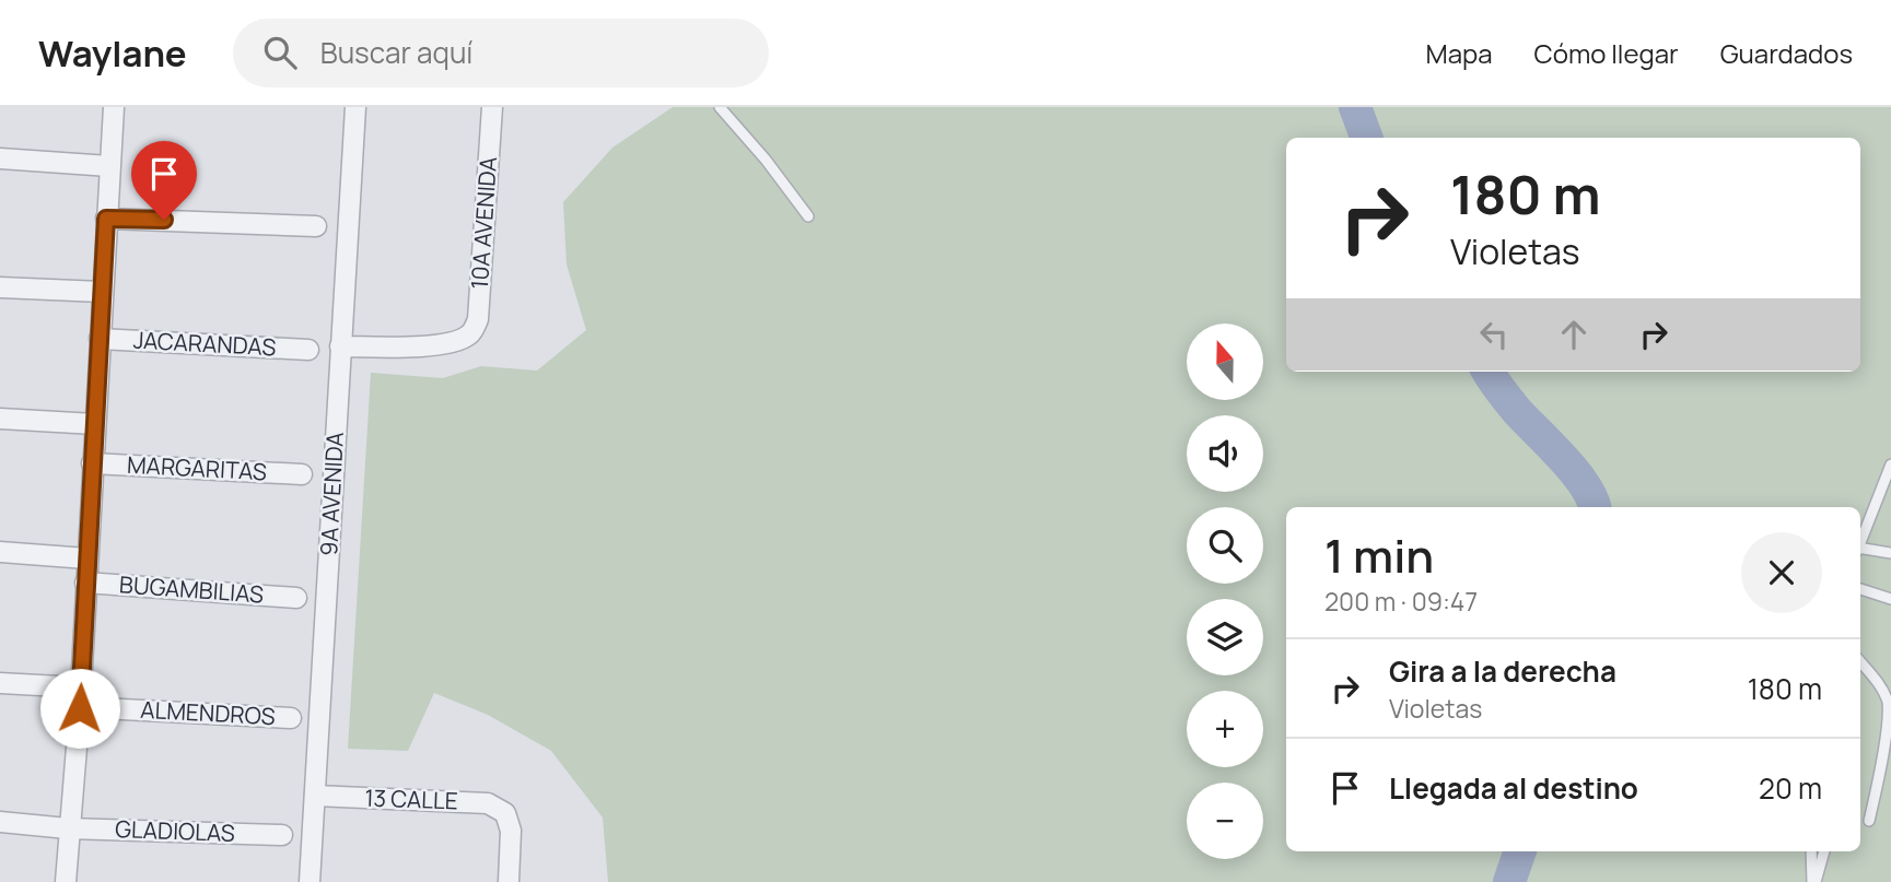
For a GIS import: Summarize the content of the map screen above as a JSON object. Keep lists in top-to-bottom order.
{
  "streets": {
    "street": [
      "10A AVENIDA",
      "JACARANDAS",
      "MARGARITAS",
      "9A AVENIDA",
      "BUGAMBILIAS",
      "ALMENDROS",
      "13 CALLE",
      "GLADIOLAS"
    ]
  },
  "crossings": [
    ["10A AVENIDA", "9A AVENIDA"],
    ["9A AVENIDA", "13 CALLE"]
  ],
  "north": "top",
  "page": {
    "header": "Waylane",
    "search": "Buscar aquí",
    "nav": ["Mapa", "Cómo llegar", "Guardados"],
    "turn": ["180 m", "Violetas"],
    "map_buttons": ["+", "−"],
    "heading": ["1 min", "200 m · 09:47"],
    "list": [
      {
        "name": "Gira a la derecha",
        "note": "Violetas",
        "value": "180 m"
      },
      {
        "name": "Llegada al destino",
        "value": "20 m"
      }
    ]
  }
}
